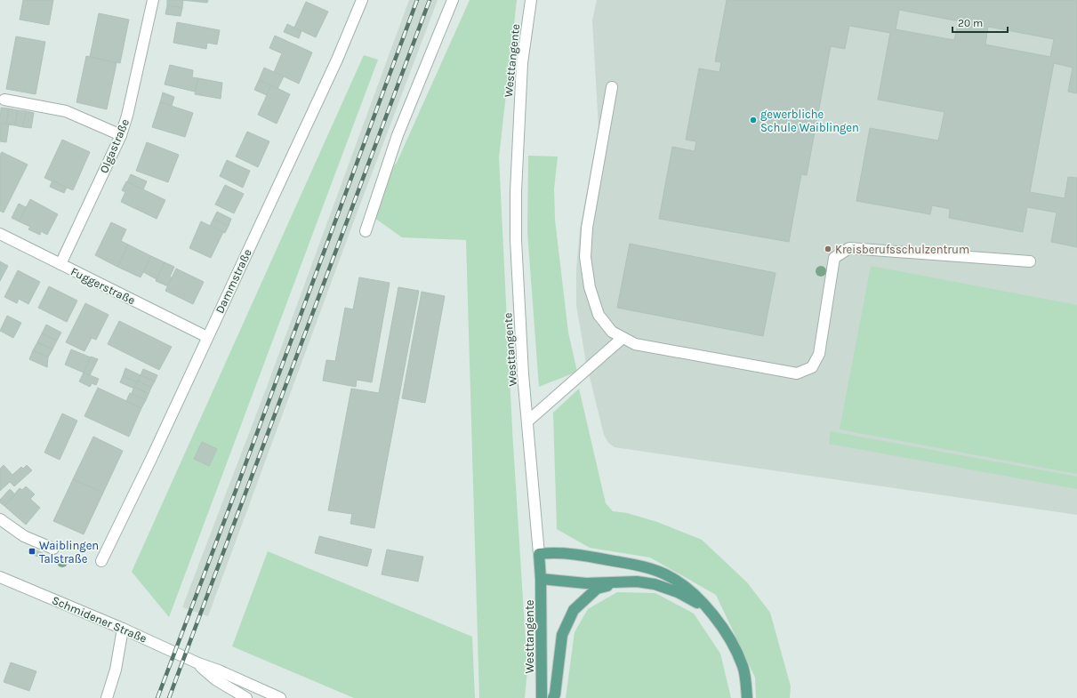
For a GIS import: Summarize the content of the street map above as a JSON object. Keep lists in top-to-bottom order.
{
  "streets": {
    "main road": ["Westtangente"],
    "street": [
      "Olgastraße",
      "Dammstraße",
      "Fuggerstraße",
      "Schmidener Straße"
    ]
  },
  "crossings": [
    ["Olgastraße", "Fuggerstraße"],
    ["Dammstraße", "Fuggerstraße"]
  ],
  "places": {
    "other": ["gewerbliche Schule Waiblingen", "Kreisberufsschulzentrum"],
    "transit": ["Waiblingen Talstraße"]
  },
  "scale_bar": "20 m"
}
